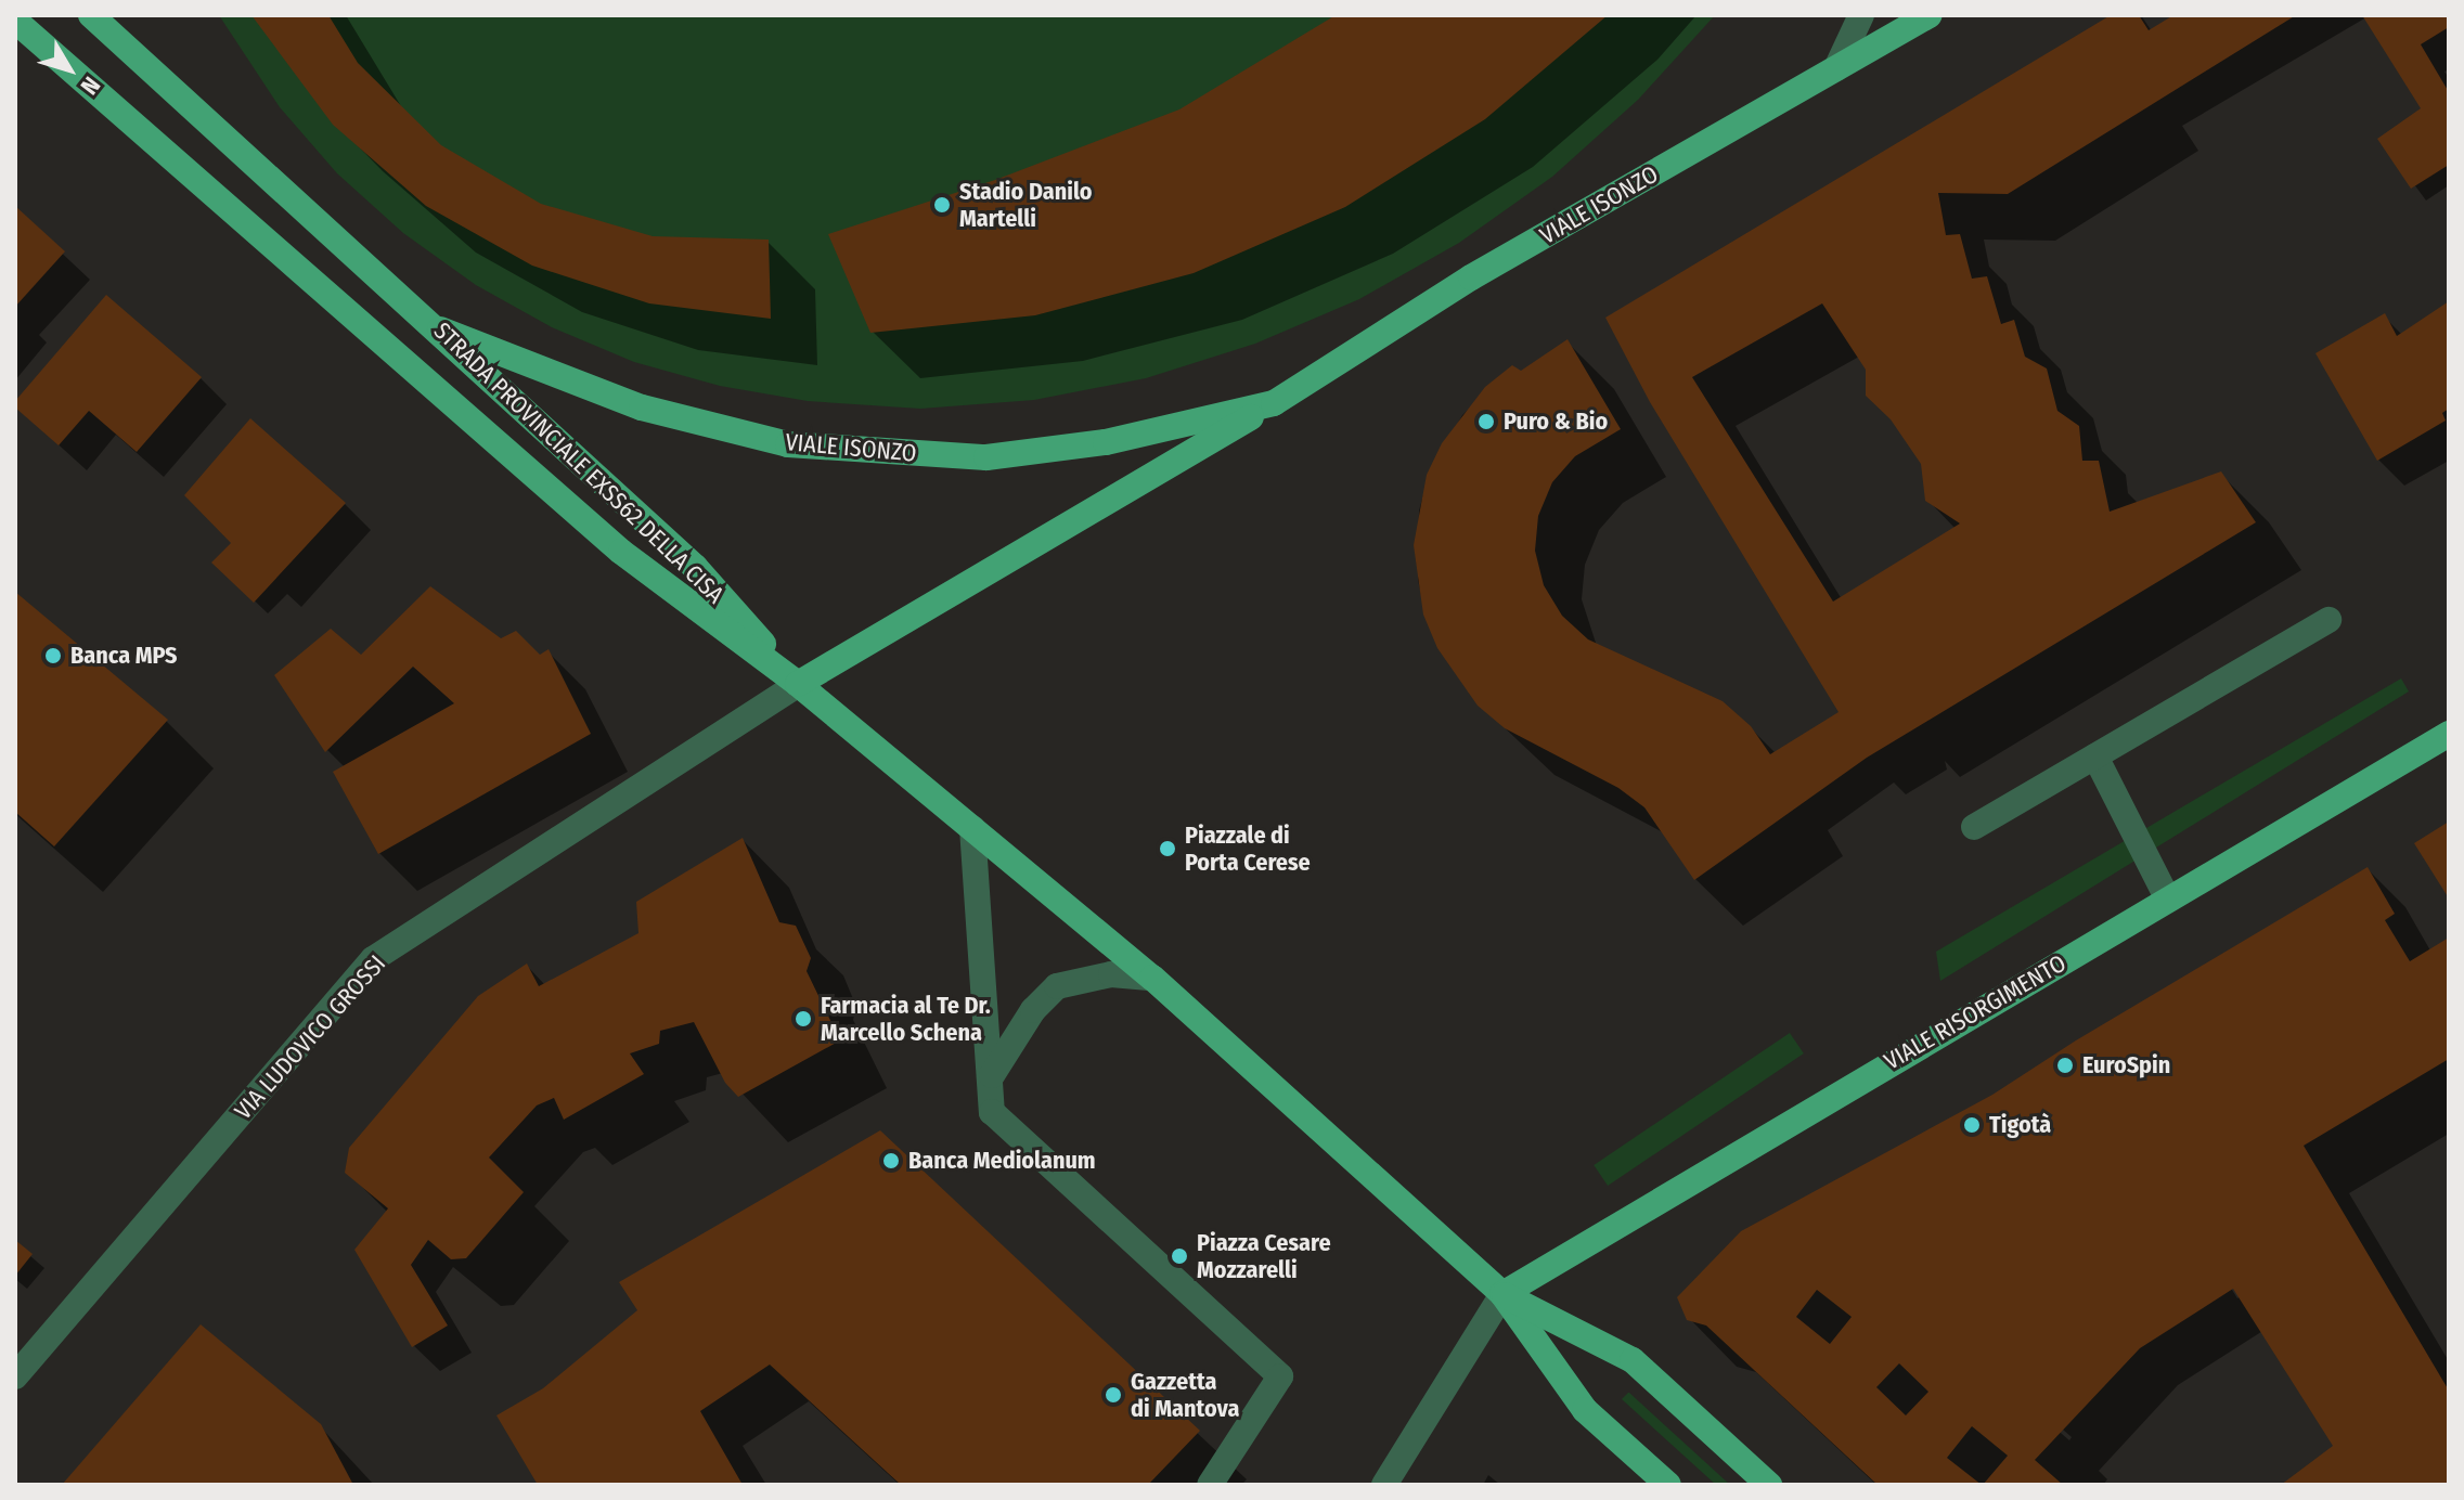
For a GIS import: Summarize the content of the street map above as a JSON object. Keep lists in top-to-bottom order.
{
  "streets": {
    "main road": ["VIALE ISONZO", "STRADA PROVINCIALE EXSS62 DELLA CISA", "VIALE RISORGIMENTO"],
    "street": ["VIA LUDOVICO GROSSI"]
  },
  "crossings": [
    ["VIALE ISONZO", "STRADA PROVINCIALE EXSS62 DELLA CISA"],
    ["VIALE ISONZO", "VIA LUDOVICO GROSSI"],
    ["STRADA PROVINCIALE EXSS62 DELLA CISA", "VIA LUDOVICO GROSSI"]
  ],
  "places": [
    "Stadio Danilo Martelli",
    "Puro & Bio",
    "Banca MPS",
    "Piazzale di Porta Cerese",
    "Farmacia al Te Dr. Marcello Schena",
    "EuroSpin",
    "Tigotà",
    "Banca Mediolanum",
    "Piazza Cesare Mozzarelli",
    "Gazzetta di Mantova"
  ],
  "north": "bottom right"
}
